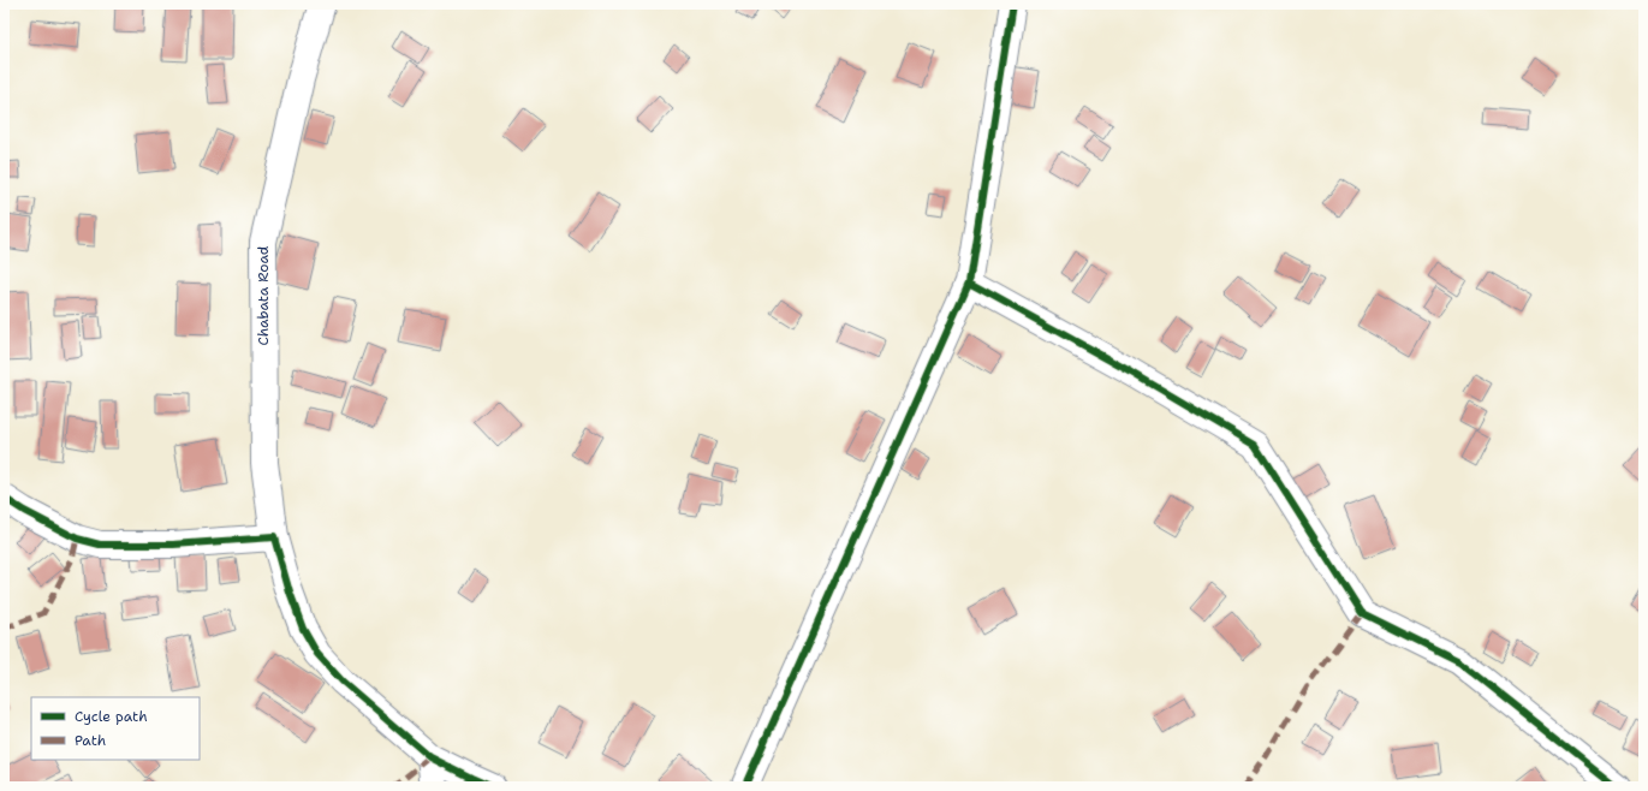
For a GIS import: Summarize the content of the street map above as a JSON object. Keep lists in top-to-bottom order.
{
  "streets": {
    "street": ["Chabata Road"]
  },
  "legend": ["Cycle path", "Path"]
}
